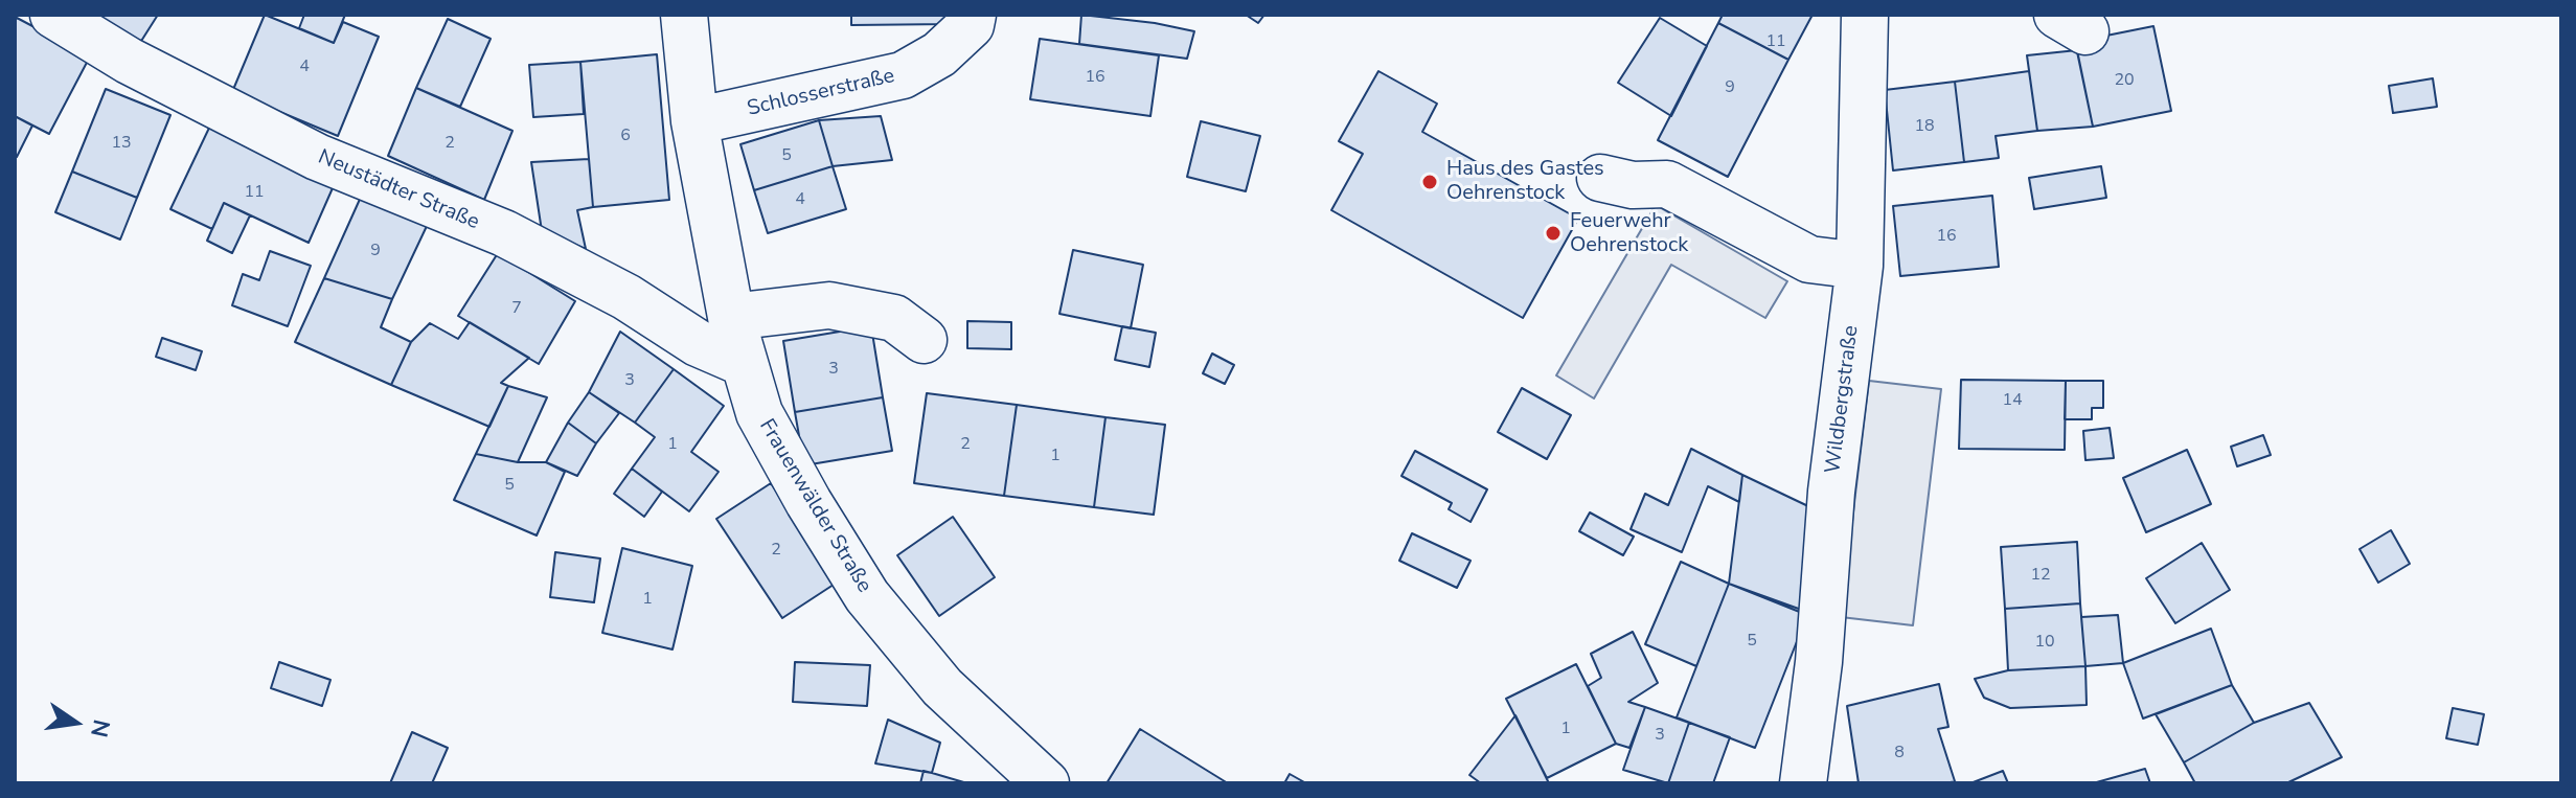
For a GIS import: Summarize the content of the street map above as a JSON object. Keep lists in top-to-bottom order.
{
  "streets": {
    "street": [
      "Schlosserstraße",
      "Neustädter Straße",
      "Wildbergstraße",
      "Frauenwälder Straße"
    ]
  },
  "crossings": [
    ["Schlosserstraße", "Frauenwälder Straße"],
    ["Neustädter Straße", "Frauenwälder Straße"]
  ],
  "places": ["Haus des Gastes Oehrenstock", "Feuerwehr Oehrenstock"],
  "house_numbers": [
    "11",
    "4",
    "16",
    "20",
    "9",
    "18",
    "6",
    "13",
    "2",
    "5",
    "11",
    "4",
    "16",
    "9",
    "7",
    "3",
    "3",
    "14",
    "1",
    "2",
    "1",
    "5",
    "2",
    "12",
    "1",
    "5",
    "10",
    "1",
    "3",
    "8"
  ],
  "north": "right"
}
